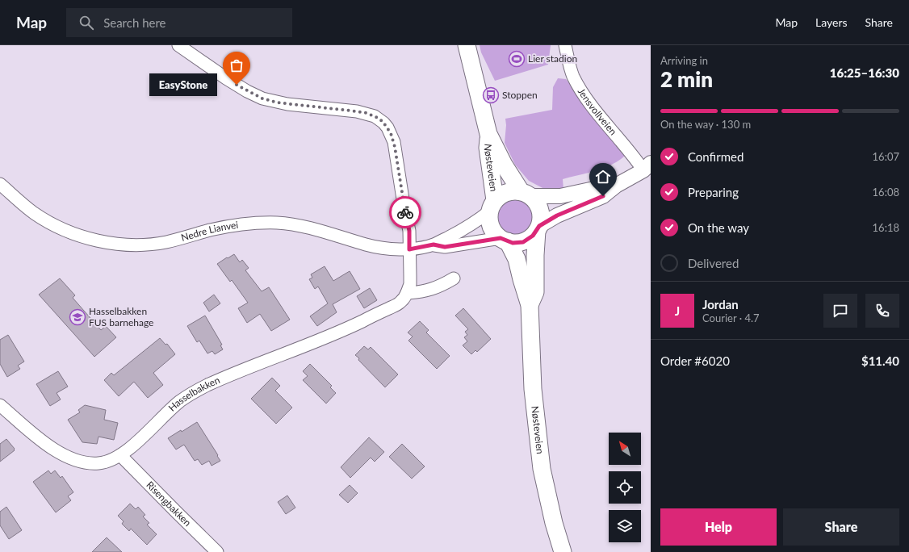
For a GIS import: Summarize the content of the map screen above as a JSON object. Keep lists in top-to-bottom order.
{
  "streets": {
    "main road": ["Nøsteveien"],
    "street": [
      "Jensvollveien",
      "Nedre Lianvei",
      "Hasselbakken",
      "Risengbakken"
    ]
  },
  "crossings": [
    ["Jensvollveien", "Nøsteveien"],
    ["Jensvollveien", "Nedre Lianvei"],
    ["Nøsteveien", "Nedre Lianvei"],
    ["Nedre Lianvei", "Hasselbakken"],
    ["Hasselbakken", "Risengbakken"]
  ],
  "places": {
    "sports": ["Lier stadion"],
    "other": ["EasyStone"],
    "bus stop": ["Stoppen"],
    "school or university": ["Hasselbakken FUS barnehage"]
  },
  "north": "top left",
  "page": {
    "header": "Map",
    "search": "Search here",
    "nav": ["Map", "Layers", "Share"],
    "heading": ["2 min", "Arriving in", "16:25–16:30"],
    "panel": [
      "Jordan",
      "Courier · 4.7",
      "Order #6020",
      "$11.40"
    ],
    "bubble": "EasyStone",
    "bar": "On the way · 130 m",
    "list": [
      ["Confirmed", "16:07"],
      ["Preparing", "16:08"],
      ["On the way", "16:18"],
      "Delivered"
    ],
    "round": "J",
    "buttons": ["Help", "Share"]
  }
}
